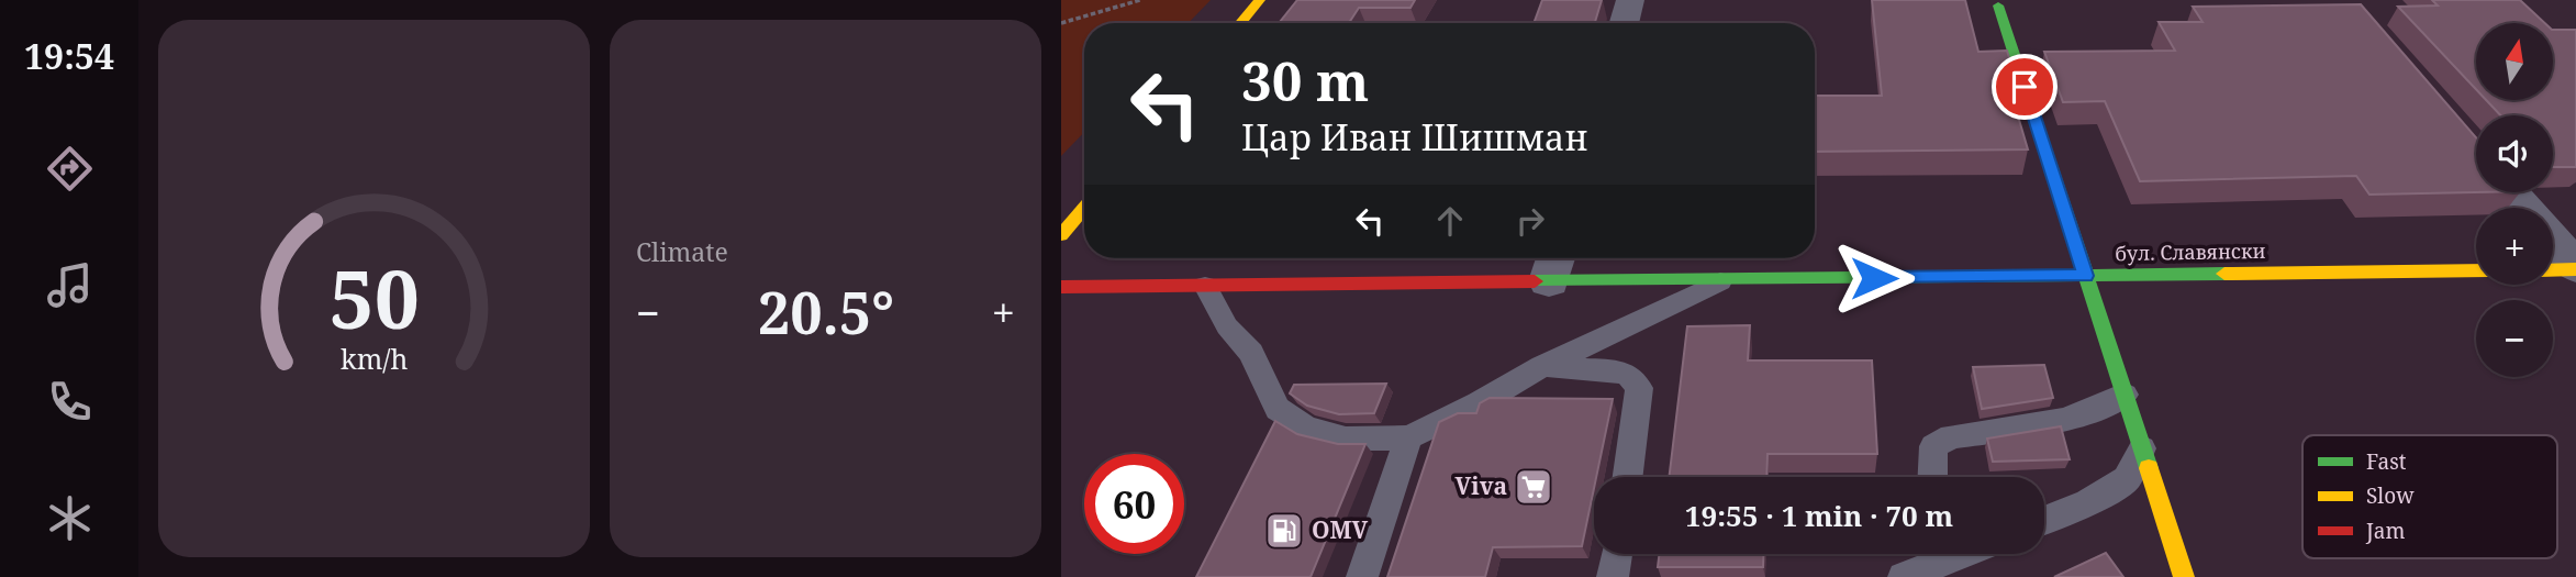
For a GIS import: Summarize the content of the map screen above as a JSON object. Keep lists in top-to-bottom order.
{
  "streets": {
    "main road": ["бул. Славянски"]
  },
  "places": {
    "supermarket": ["Viva"],
    "fuel station": ["OMV"]
  },
  "legend": ["Fast", "Slow", "Jam"],
  "north": "top",
  "page": {
    "tabs": "19:54",
    "tile": "Climate",
    "map_buttons": ["+", "−"],
    "turn": ["30 m", "Цар Иван Шишман"],
    "heat": ["−", "20.5°", "+"],
    "limit": "60",
    "trip": "19:55 · 1 min · 70 m",
    "gauge": ["50", "km/h"]
  }
}
